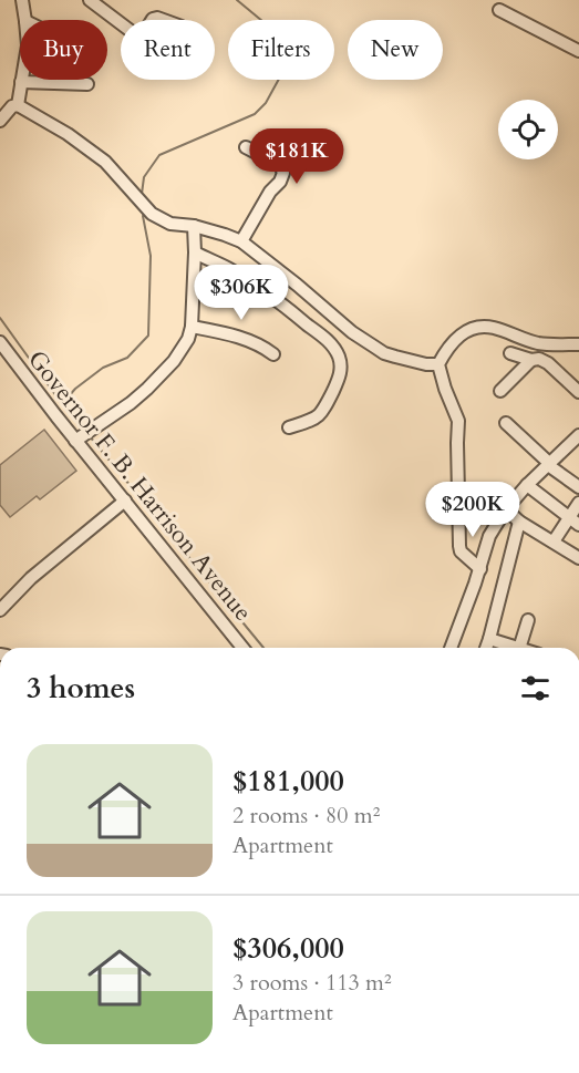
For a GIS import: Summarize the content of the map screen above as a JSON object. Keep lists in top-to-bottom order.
{
  "streets": {
    "street": ["Governor F. B. Harrison Avenue"]
  },
  "page": {
    "chip": [
      "Buy",
      "Rent",
      "Filters",
      "New"
    ],
    "price": ["$181K", "$306K", "$200K"],
    "heading": "3 homes",
    "list": [
      {
        "name": "$181,000",
        "note": "2 rooms · 80 m² · Apartment"
      },
      {
        "name": "$306,000",
        "note": "3 rooms · 113 m² · Apartment"
      }
    ]
  }
}
